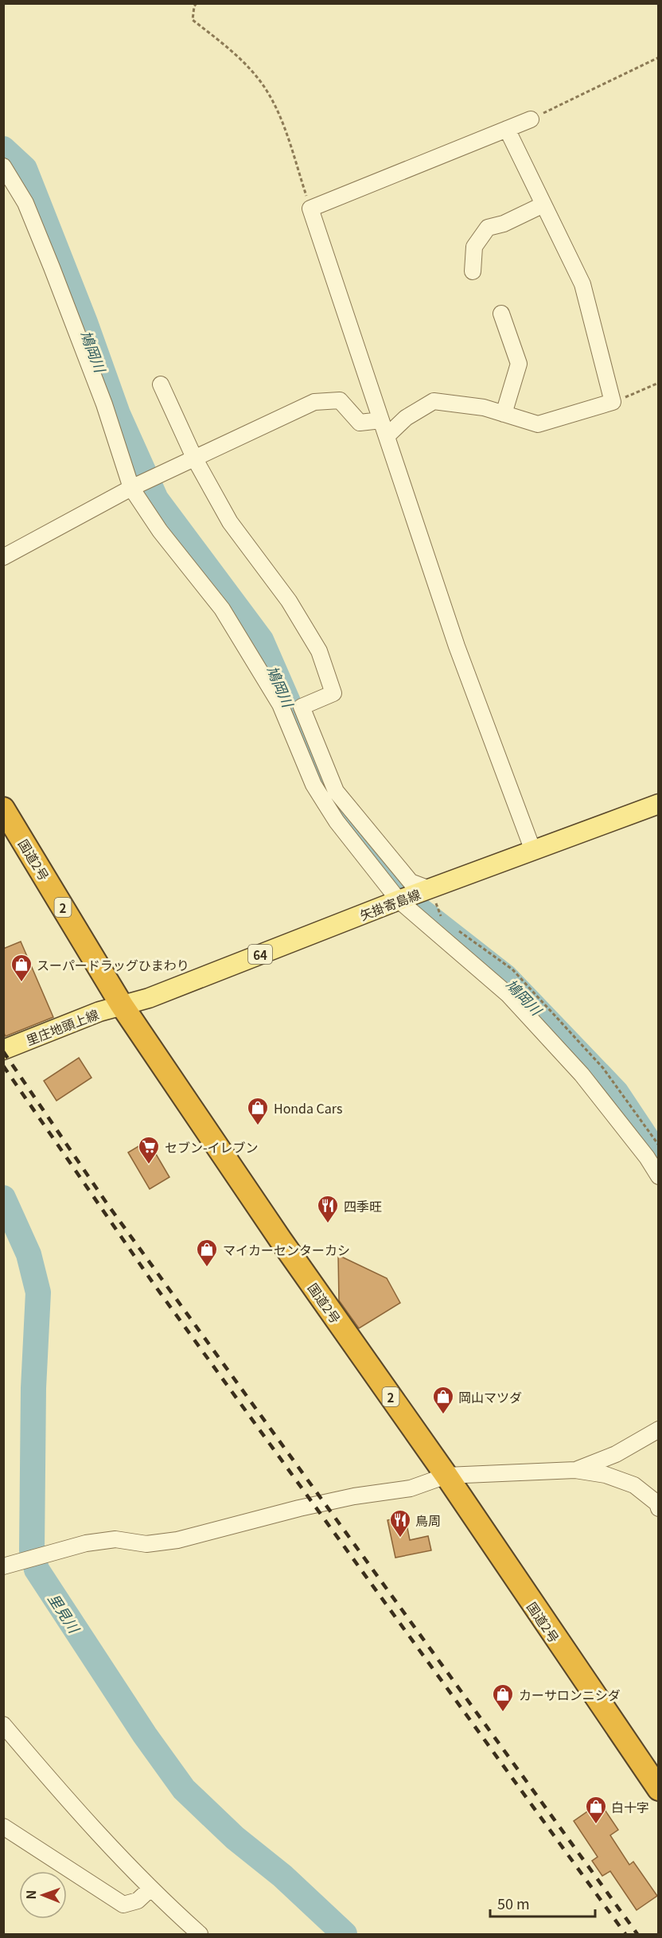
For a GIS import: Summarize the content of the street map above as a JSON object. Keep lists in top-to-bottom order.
{
  "streets": {
    "highway": ["国道2号", "2"],
    "main road": ["矢掛寄島線", "64", "里庄地頭上線"]
  },
  "crossings": [
    ["国道2号", "矢掛寄島線"],
    ["国道2号", "里庄地頭上線"],
    ["矢掛寄島線", "里庄地頭上線"]
  ],
  "water": ["鳩岡川", "里見川"],
  "places": {
    "shop": [
      "スーパードラッグひまわり",
      "Honda Cars",
      "マイカーセンターカシ",
      "岡山マツダ",
      "カーサロンニシダ",
      "白十字"
    ],
    "supermarket": ["セブン-イレブン"],
    "restaurant": ["四季旺", "鳥周"]
  },
  "scale_bar": "50 m",
  "north": "left"
}
